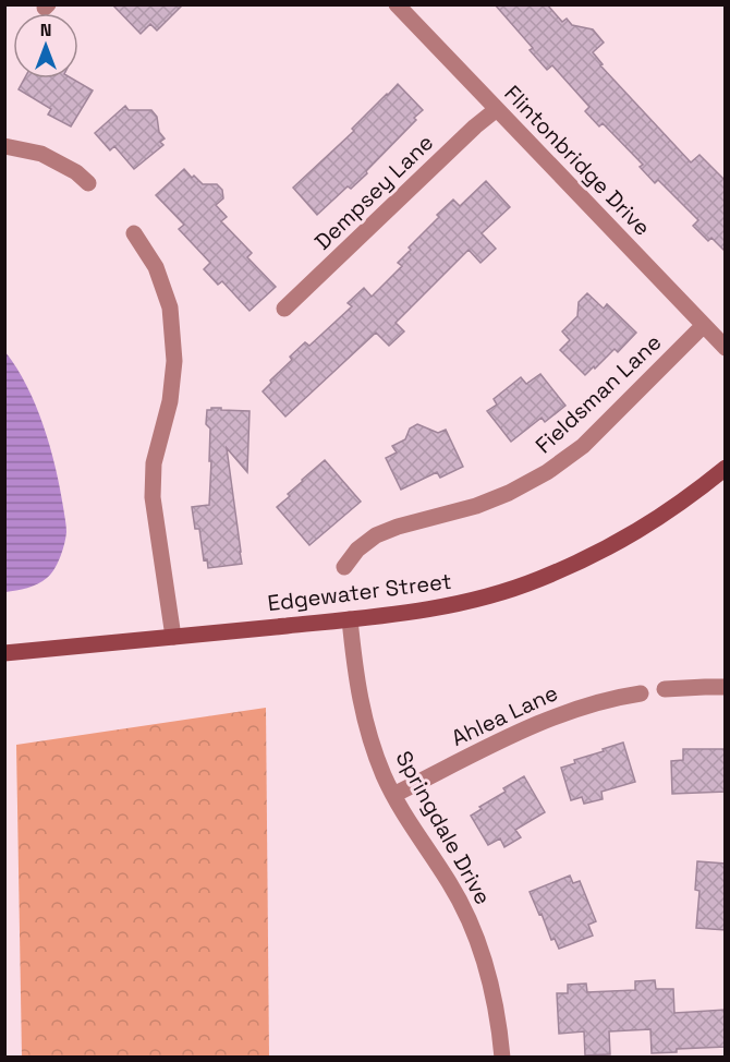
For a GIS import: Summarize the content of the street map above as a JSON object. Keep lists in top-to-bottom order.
{
  "streets": {
    "street": [
      "Flintonbridge Drive",
      "Dempsey Lane",
      "Fieldsman Lane",
      "Edgewater Street",
      "Ahlea Lane",
      "Springdale Drive"
    ]
  },
  "crossings": [
    ["Flintonbridge Drive", "Dempsey Lane"],
    ["Flintonbridge Drive", "Fieldsman Lane"],
    ["Edgewater Street", "Springdale Drive"],
    ["Ahlea Lane", "Springdale Drive"]
  ],
  "north": "top"
}
